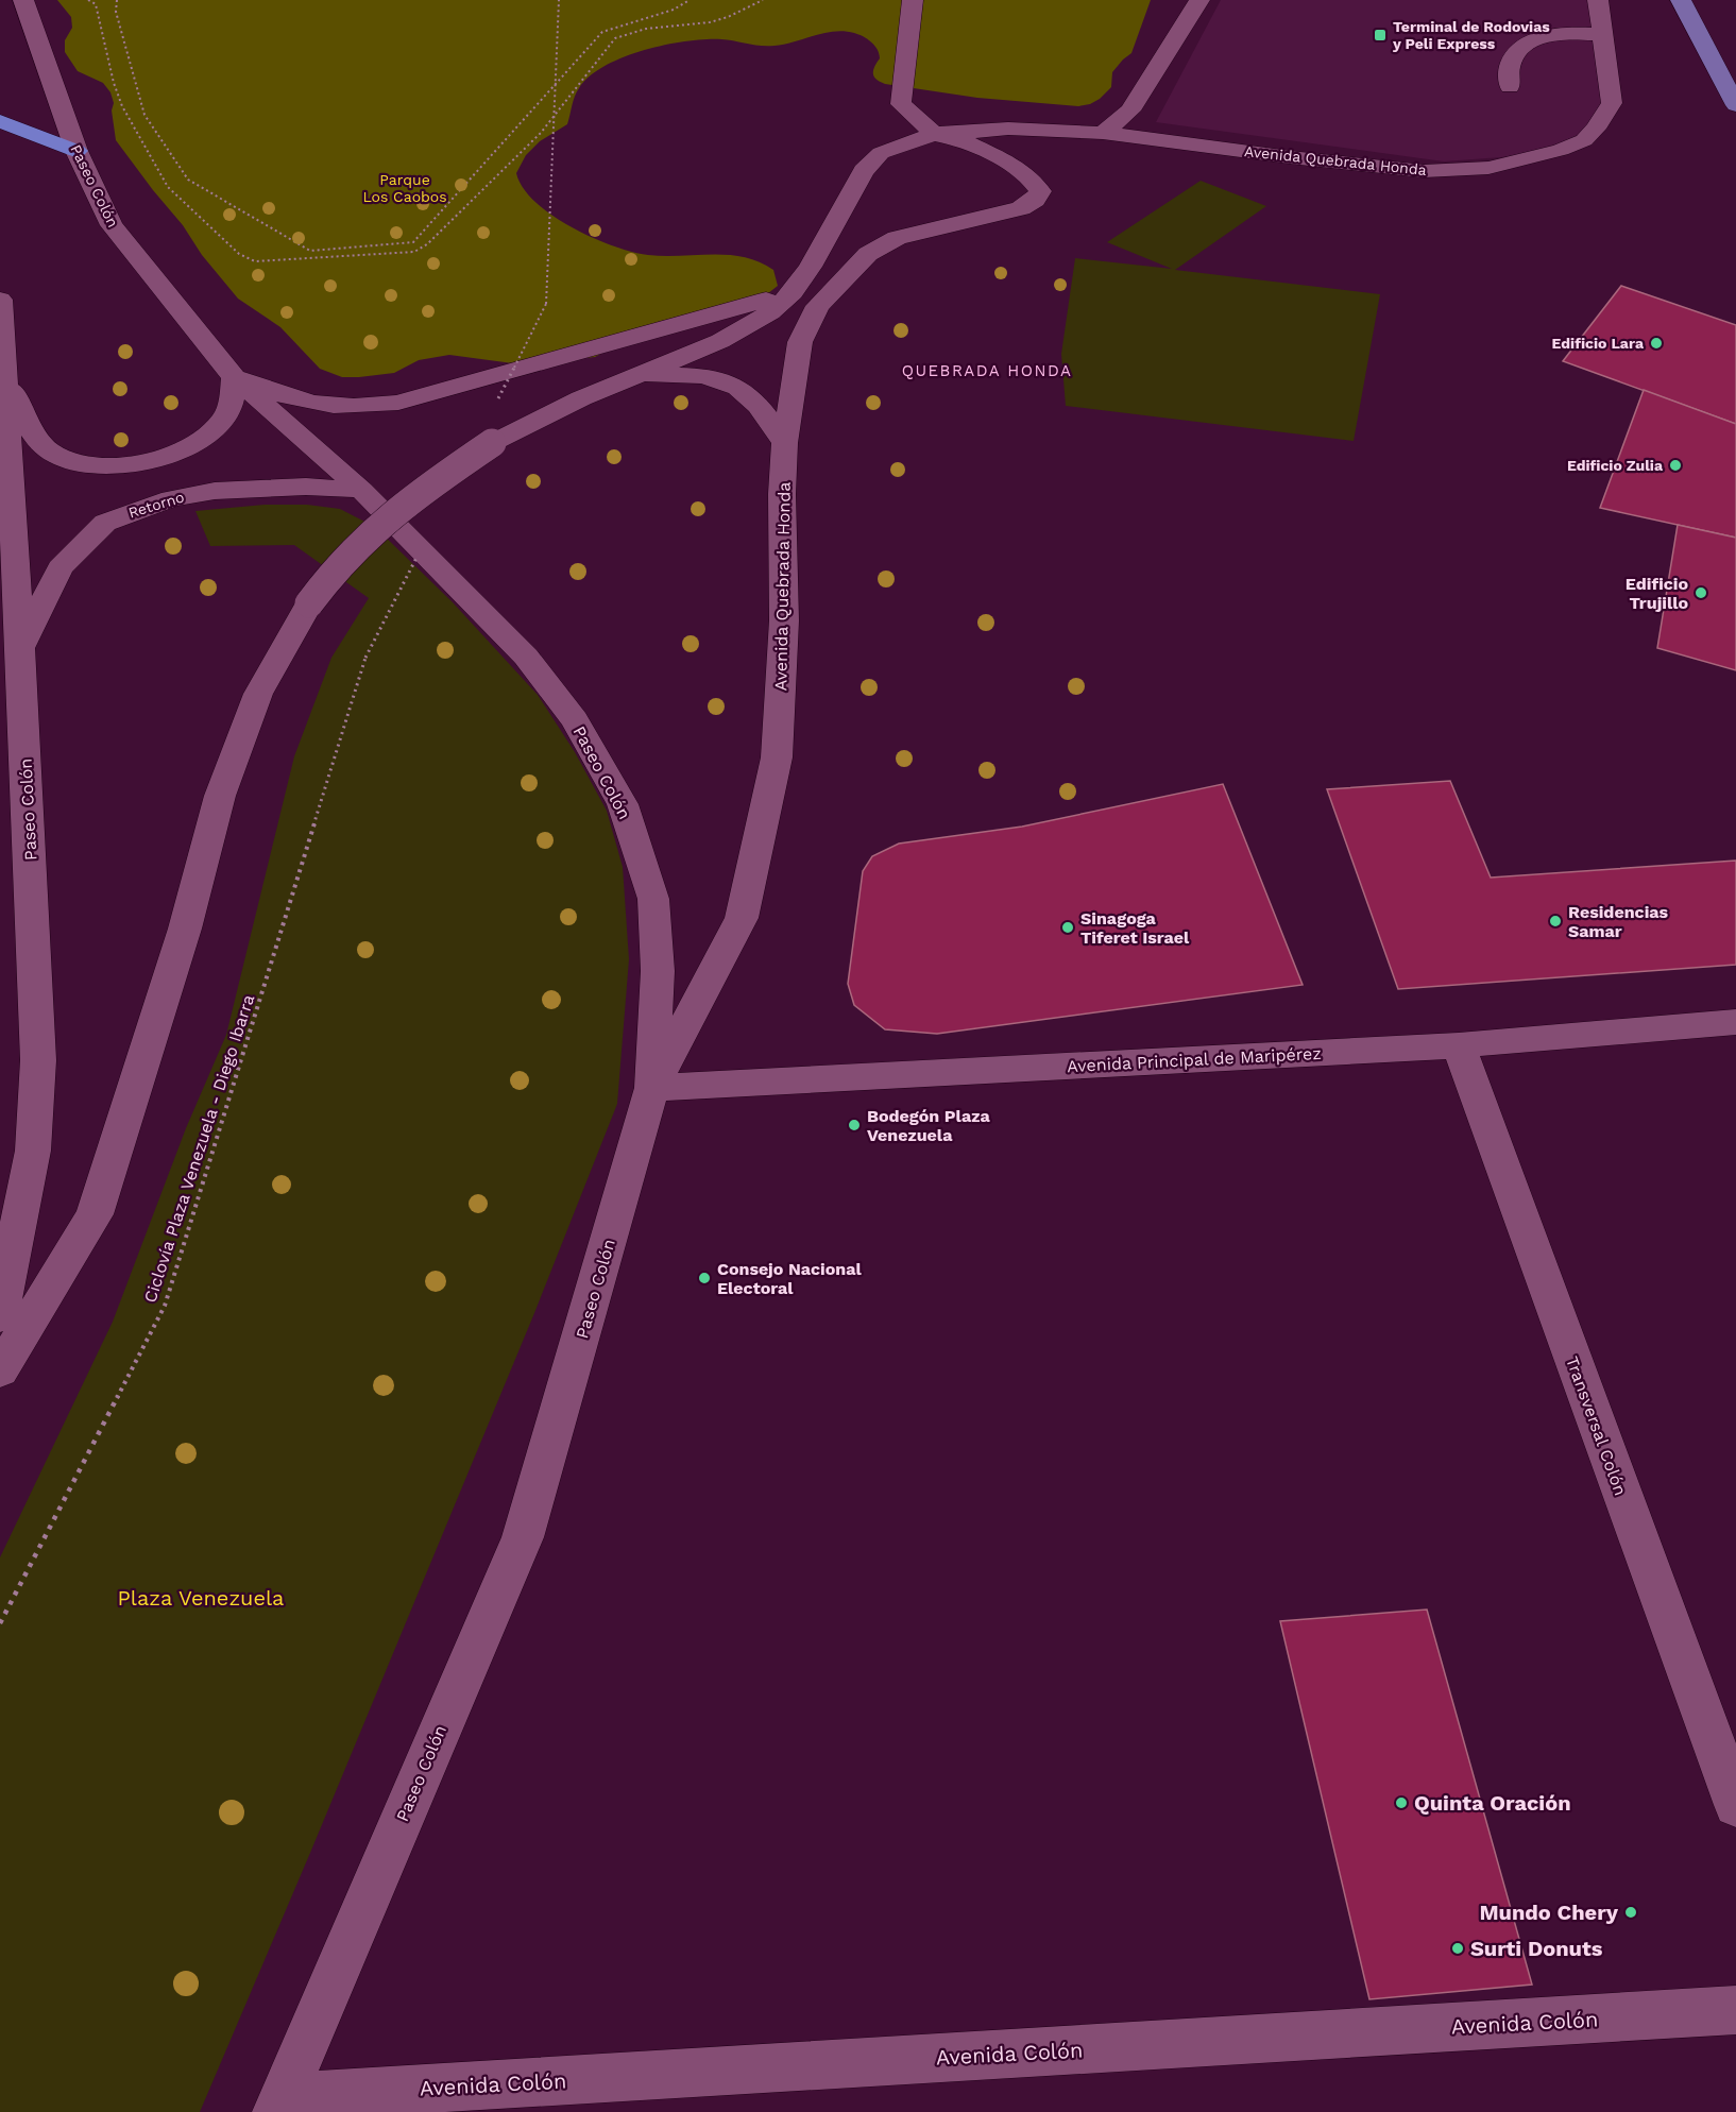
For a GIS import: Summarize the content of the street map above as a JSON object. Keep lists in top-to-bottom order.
{
  "streets": {
    "street": [
      "Avenida Quebrada Honda",
      "Paseo Colón",
      "Retorno",
      "Avenida Principal de Maripérez",
      "Transversal Colón",
      "Avenida Colón"
    ],
    "path": ["Ciclovía Plaza Venezuela - Diego Ibarra"]
  },
  "crossings": [
    ["Avenida Quebrada Honda", "Paseo Colón"],
    ["Avenida Quebrada Honda", "Avenida Principal de Maripérez"],
    ["Paseo Colón", "Retorno"],
    ["Paseo Colón", "Avenida Principal de Maripérez"],
    ["Paseo Colón", "Avenida Colón"],
    ["Avenida Principal de Maripérez", "Transversal Colón"]
  ],
  "districts": ["QUEBRADA HONDA"],
  "parks": ["Parque Los Caobos", "Plaza Venezuela"],
  "places": {
    "transit": ["Terminal de Rodovias y Peli Express"],
    "other": [
      "Edificio Lara",
      "Edificio Zulia",
      "Edificio Trujillo",
      "Residencias Samar",
      "Sinagoga Tiferet Israel",
      "Bodegón Plaza Venezuela",
      "Consejo Nacional Electoral",
      "Quinta Oración",
      "Mundo Chery",
      "Surti Donuts"
    ]
  }
}
